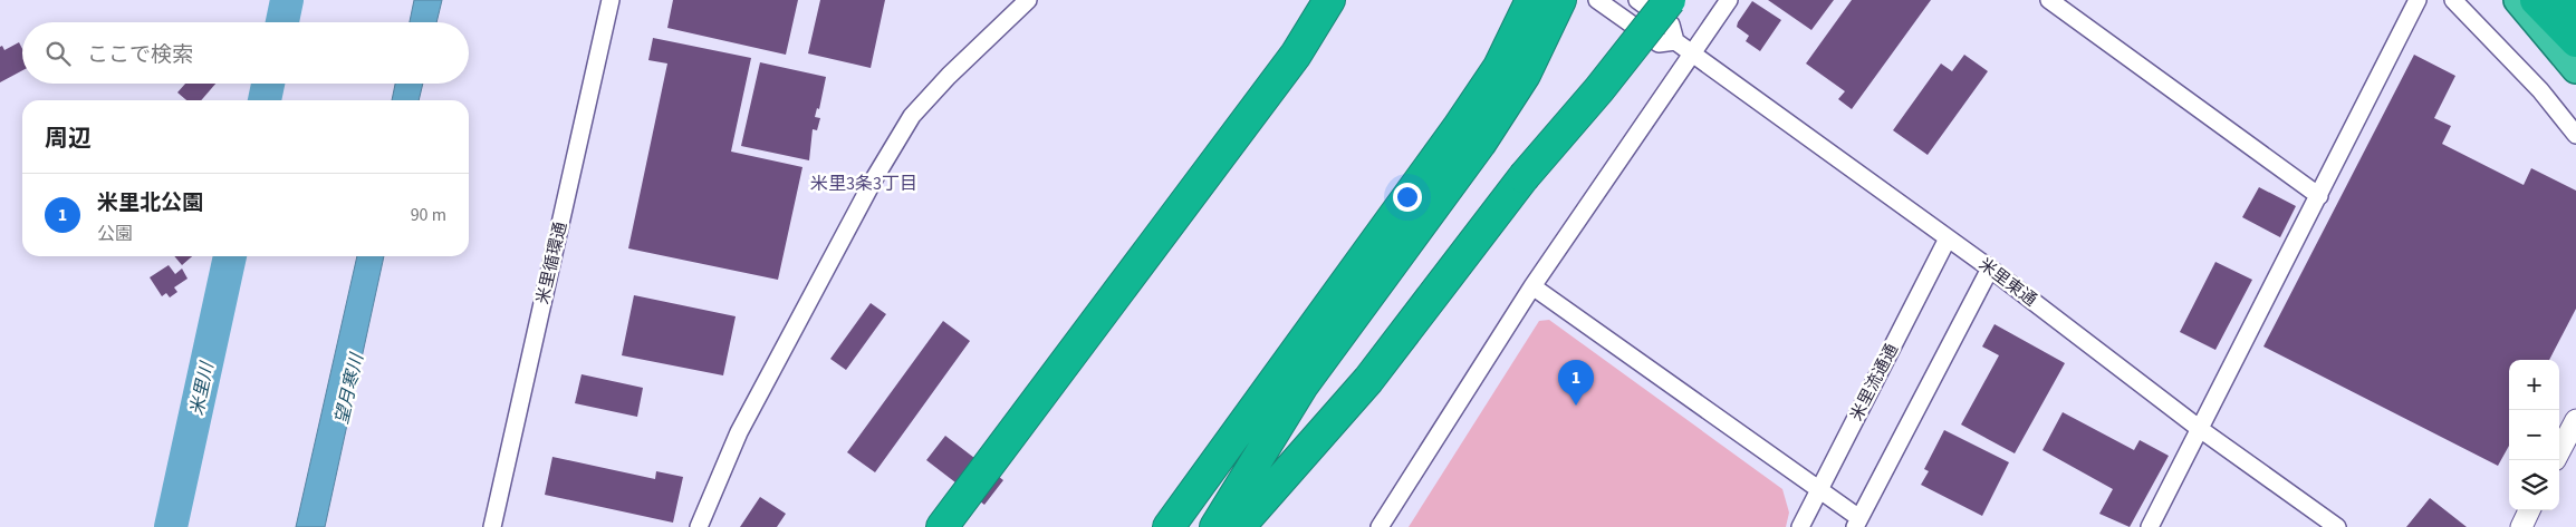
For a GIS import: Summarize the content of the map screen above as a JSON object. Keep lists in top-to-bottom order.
{
  "streets": {
    "street": ["米里循環通", "米里東通", "米里流通通"]
  },
  "crossings": [
    ["米里東通", "米里流通通"]
  ],
  "districts": ["米里3条3丁目"],
  "water": ["米里川", "望月寒川"],
  "page": {
    "search": "ここで検索",
    "heading": "周辺",
    "list": [
      {
        "mark": "1",
        "name": "米里北公園",
        "note": "公園",
        "value": "90 m"
      }
    ],
    "map_buttons": ["+", "−"],
    "pins": "1"
  }
}
